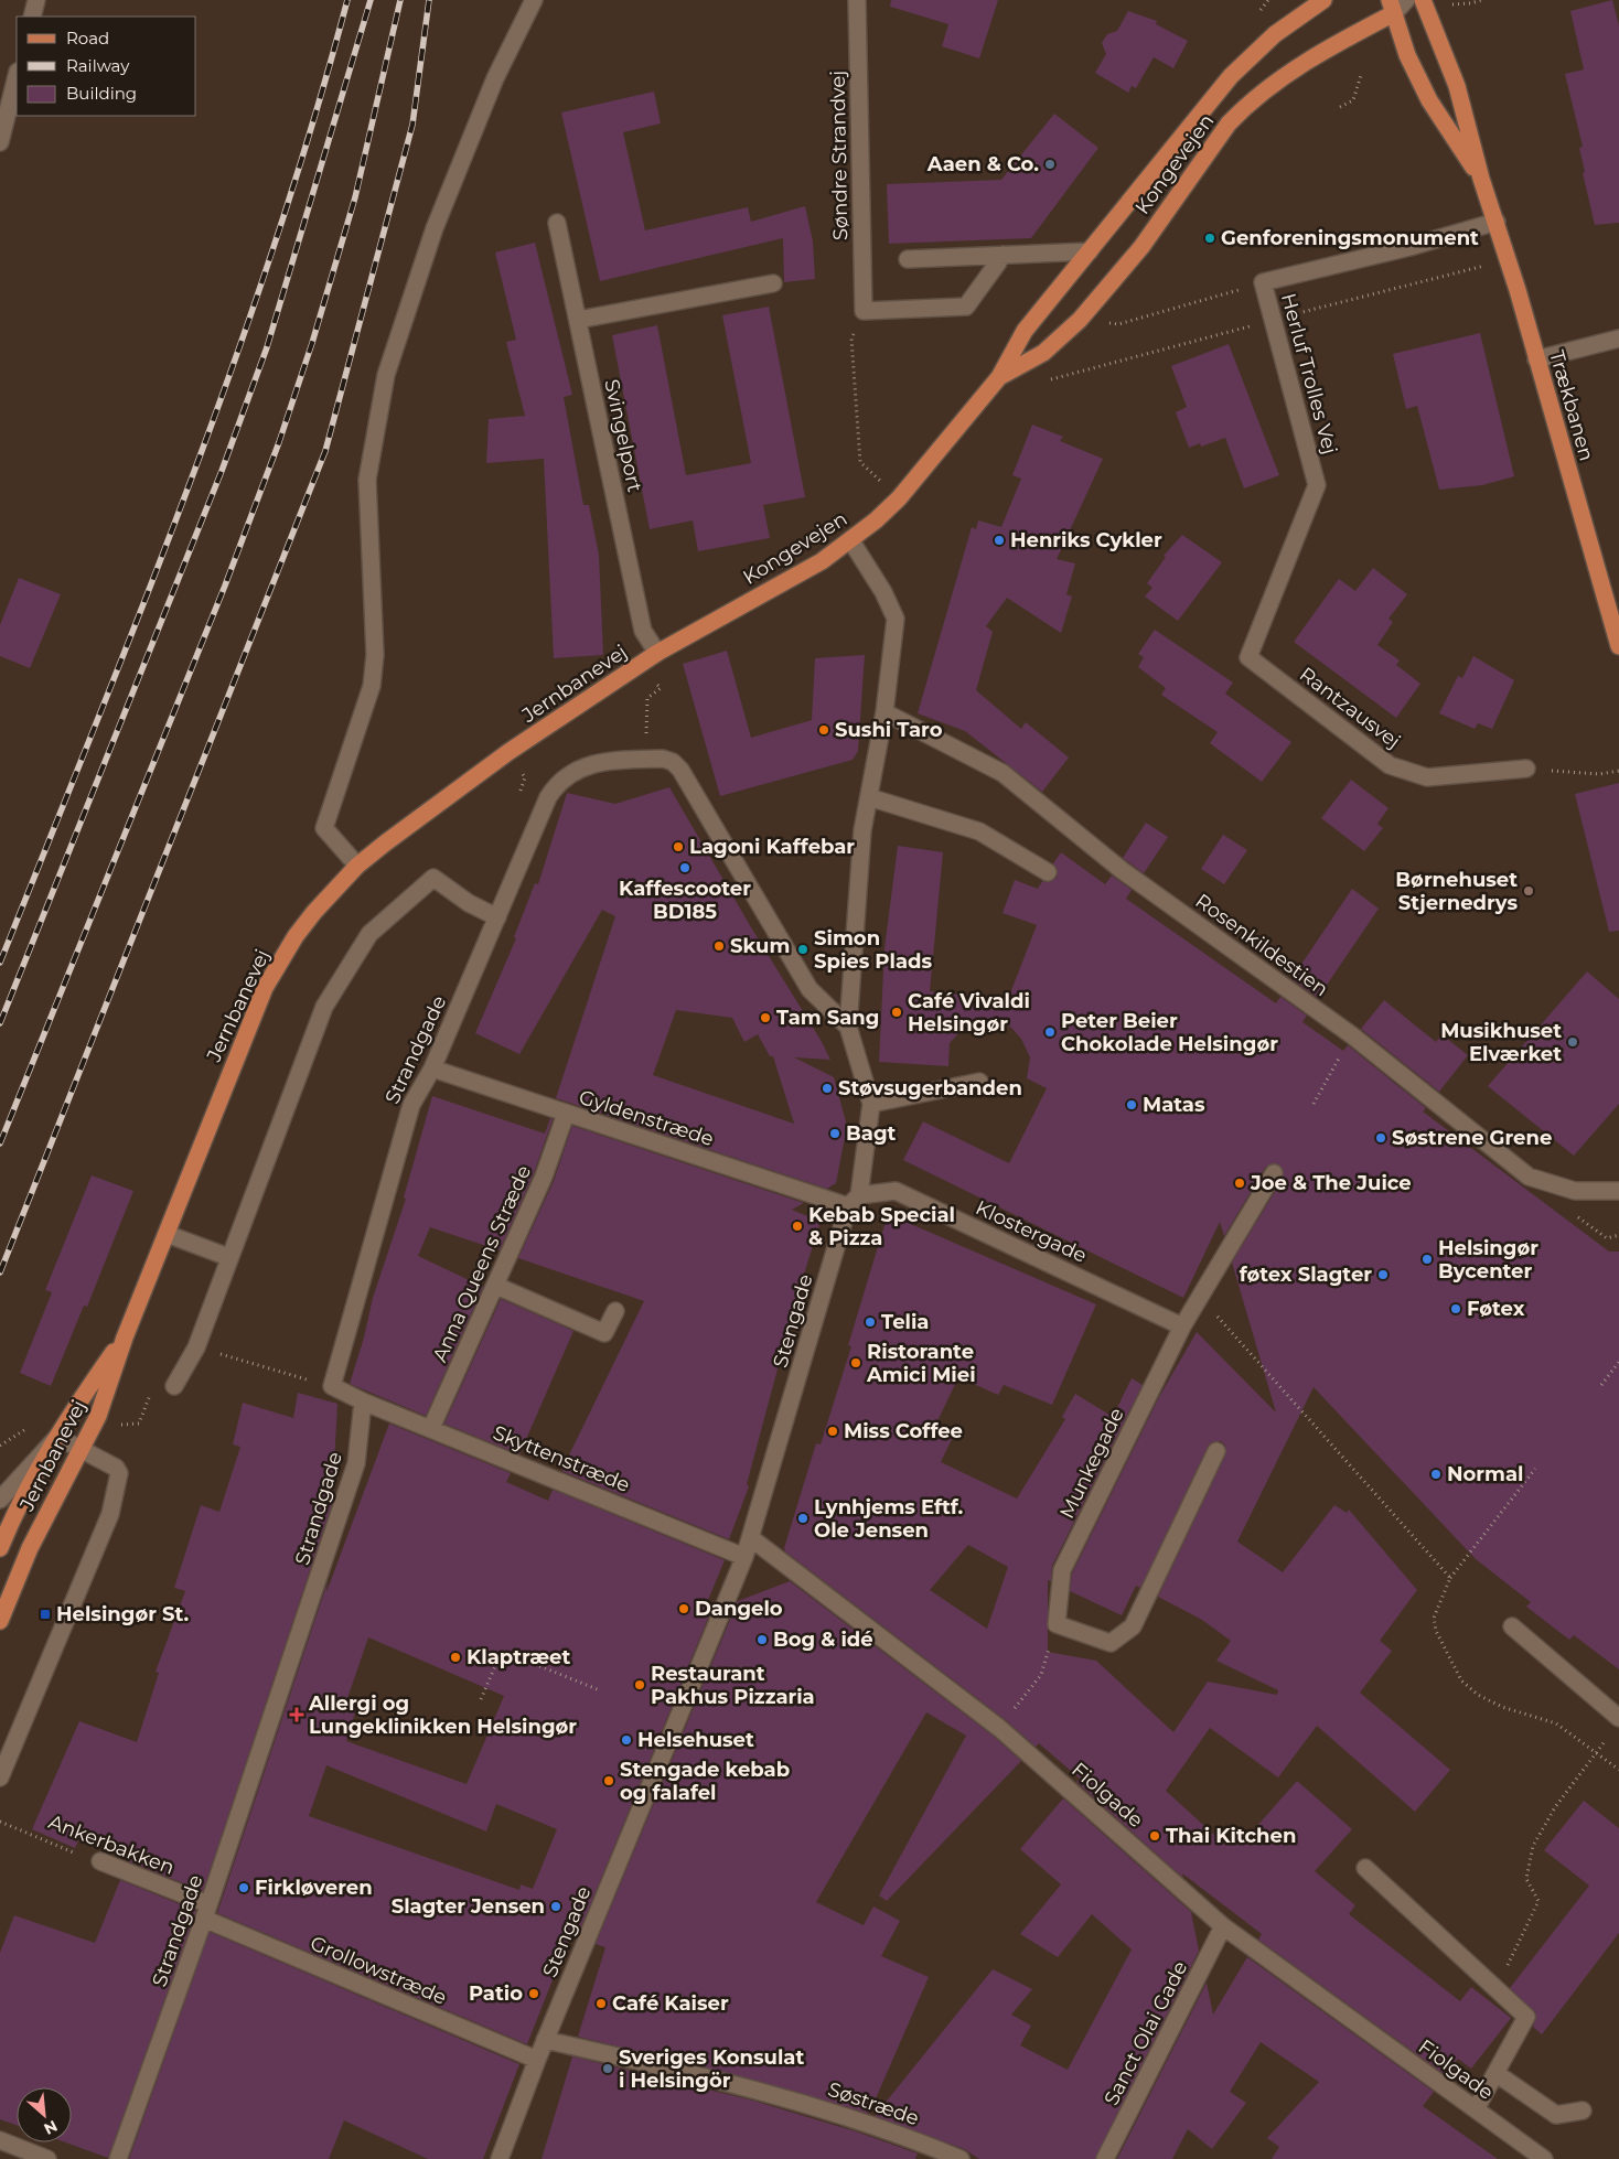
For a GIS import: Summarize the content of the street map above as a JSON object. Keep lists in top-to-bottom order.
{
  "streets": {
    "main road": ["Kongevejen", "Trækbanen", "Jernbanevej"],
    "street": [
      "Søndre Strandvej",
      "Herluf Trolles Vej",
      "Svingelport",
      "Rantzausvej",
      "Rosenkildestien",
      "Strandgade",
      "Gyldenstræde",
      "Klostergade",
      "Anna Queens Stræde",
      "Stengade",
      "Skyttenstræde",
      "Munkegade",
      "Fiolgade",
      "Ankerbakken",
      "Grollowstræde",
      "Sanct Olai Gade",
      "Søstræde"
    ]
  },
  "crossings": [
    ["Kongevejen", "Trækbanen"],
    ["Kongevejen", "Svingelport"],
    ["Kongevejen", "Jernbanevej"],
    ["Kongevejen", "Stengade"],
    ["Herluf Trolles Vej", "Trækbanen"],
    ["Herluf Trolles Vej", "Rantzausvej"],
    ["Svingelport", "Jernbanevej"],
    ["Rosenkildestien", "Stengade"],
    ["Strandgade", "Gyldenstræde"],
    ["Strandgade", "Skyttenstræde"],
    ["Strandgade", "Ankerbakken"],
    ["Strandgade", "Grollowstræde"],
    ["Gyldenstræde", "Klostergade"],
    ["Gyldenstræde", "Anna Queens Stræde"],
    ["Gyldenstræde", "Stengade"],
    ["Klostergade", "Stengade"],
    ["Klostergade", "Munkegade"],
    ["Anna Queens Stræde", "Skyttenstræde"],
    ["Stengade", "Skyttenstræde"],
    ["Stengade", "Fiolgade"],
    ["Stengade", "Grollowstræde"],
    ["Stengade", "Søstræde"],
    ["Fiolgade", "Sanct Olai Gade"],
    ["Ankerbakken", "Grollowstræde"]
  ],
  "places": {
    "other": [
      "Aaen & Co.",
      "Genforeningsmonument",
      "Henriks Cykler",
      "Sushi Taro",
      "Lagoni Kaffebar",
      "Kaffescooter BD185",
      "Børnehuset Stjernedrys",
      "Skum",
      "Simon Spies Plads",
      "Café Vivaldi Helsingør",
      "Tam Sang",
      "Peter Beier Chokolade Helsingør",
      "Musikhuset Elværket",
      "Støvsugerbanden",
      "Matas",
      "Bagt",
      "Søstrene Grene",
      "Joe & The Juice",
      "Kebab Special & Pizza",
      "Helsingør Bycenter",
      "føtex Slagter",
      "Føtex",
      "Telia",
      "Ristorante Amici Miei",
      "Miss Coffee",
      "Normal",
      "Lynhjems Eftf. Ole Jensen",
      "Dangelo",
      "Bog & idé",
      "Klaptræet",
      "Restaurant Pakhus Pizzaria",
      "Helsehuset",
      "Stengade kebab og falafel",
      "Thai Kitchen",
      "Firkløveren",
      "Slagter Jensen",
      "Patio",
      "Café Kaiser",
      "Sveriges Konsulat i Helsingör"
    ],
    "transit": ["Helsingør St."],
    "health": ["Allergi og Lungeklinikken Helsingør"]
  },
  "legend": ["Road", "Railway", "Building"],
  "north": "bottom right"
}
